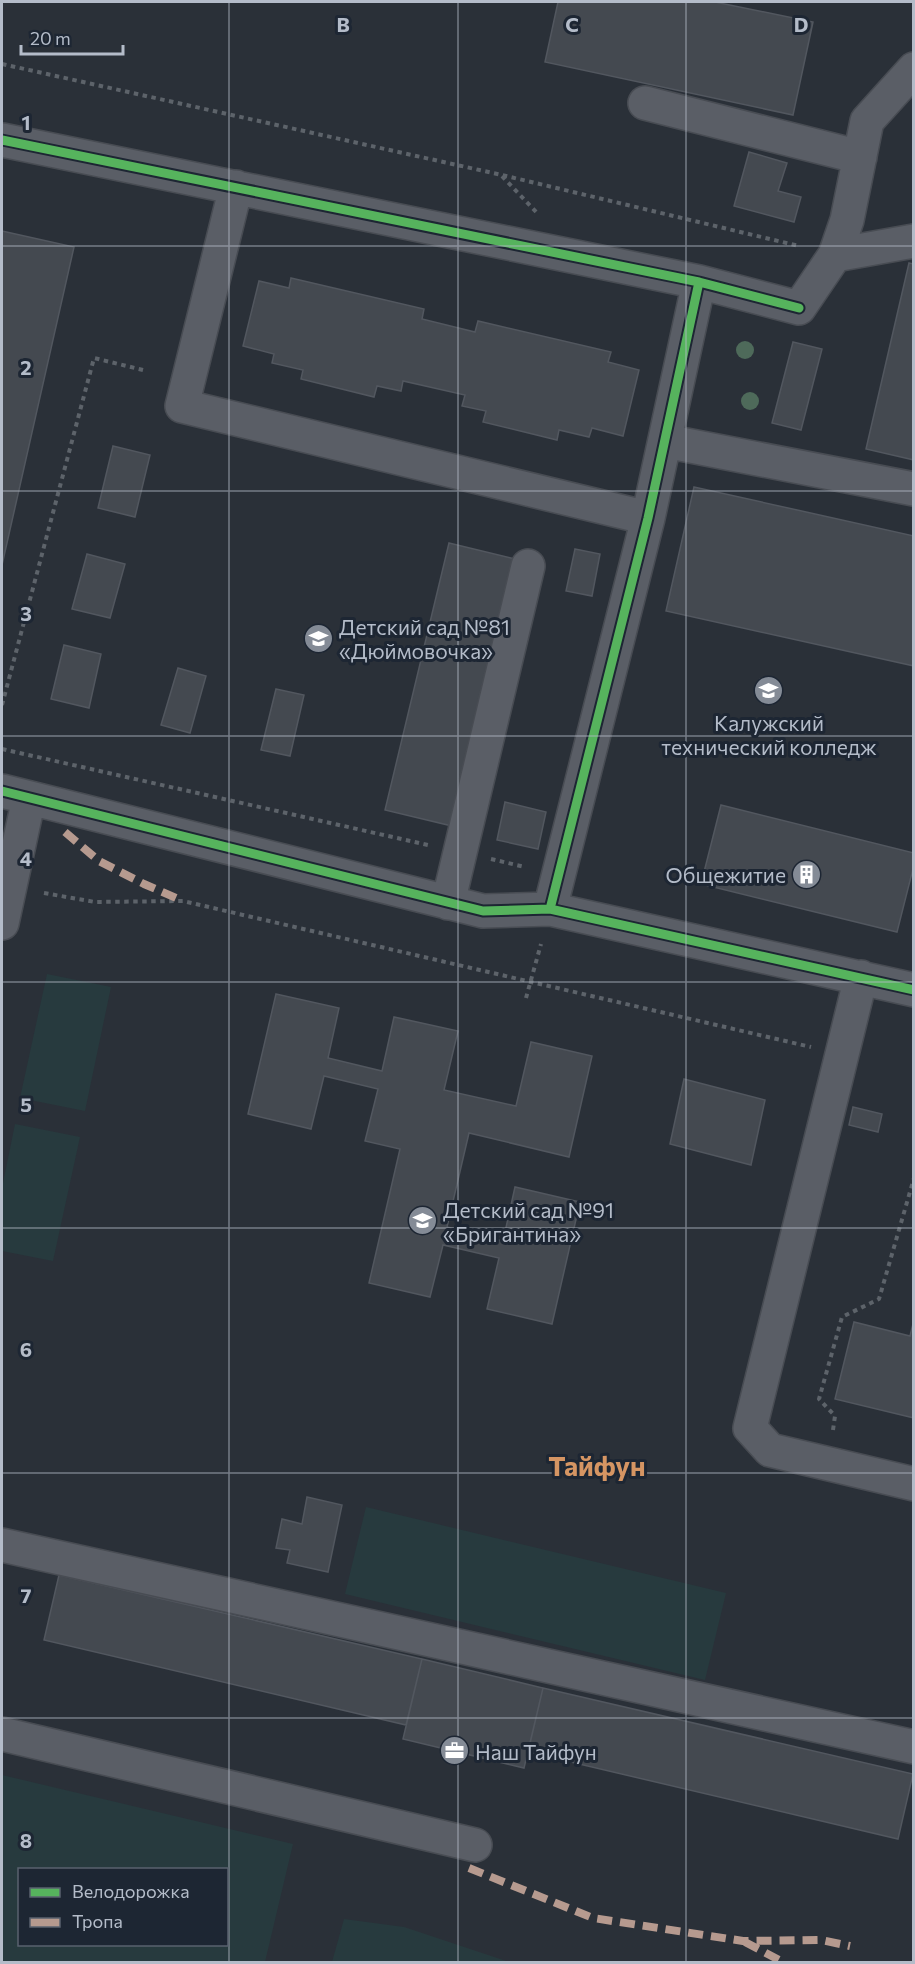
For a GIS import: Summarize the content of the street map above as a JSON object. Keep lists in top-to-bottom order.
{
  "districts": ["Тайфун"],
  "places": {
    "school or university": ["Детский сад №81 «Дюймовочка»", "Калужский технический колледж", "Детский сад №91 «Бригантина»"],
    "building": ["Общежитие"],
    "office": ["Наш Тайфун"]
  },
  "legend": ["Велодорожка", "Тропа"],
  "scale_bar": "20 m",
  "grid": {
    "columns": ["B", "C", "D"],
    "rows": [
      "1",
      "2",
      "3",
      "4",
      "5",
      "6",
      "7",
      "8"
    ]
  }
}
